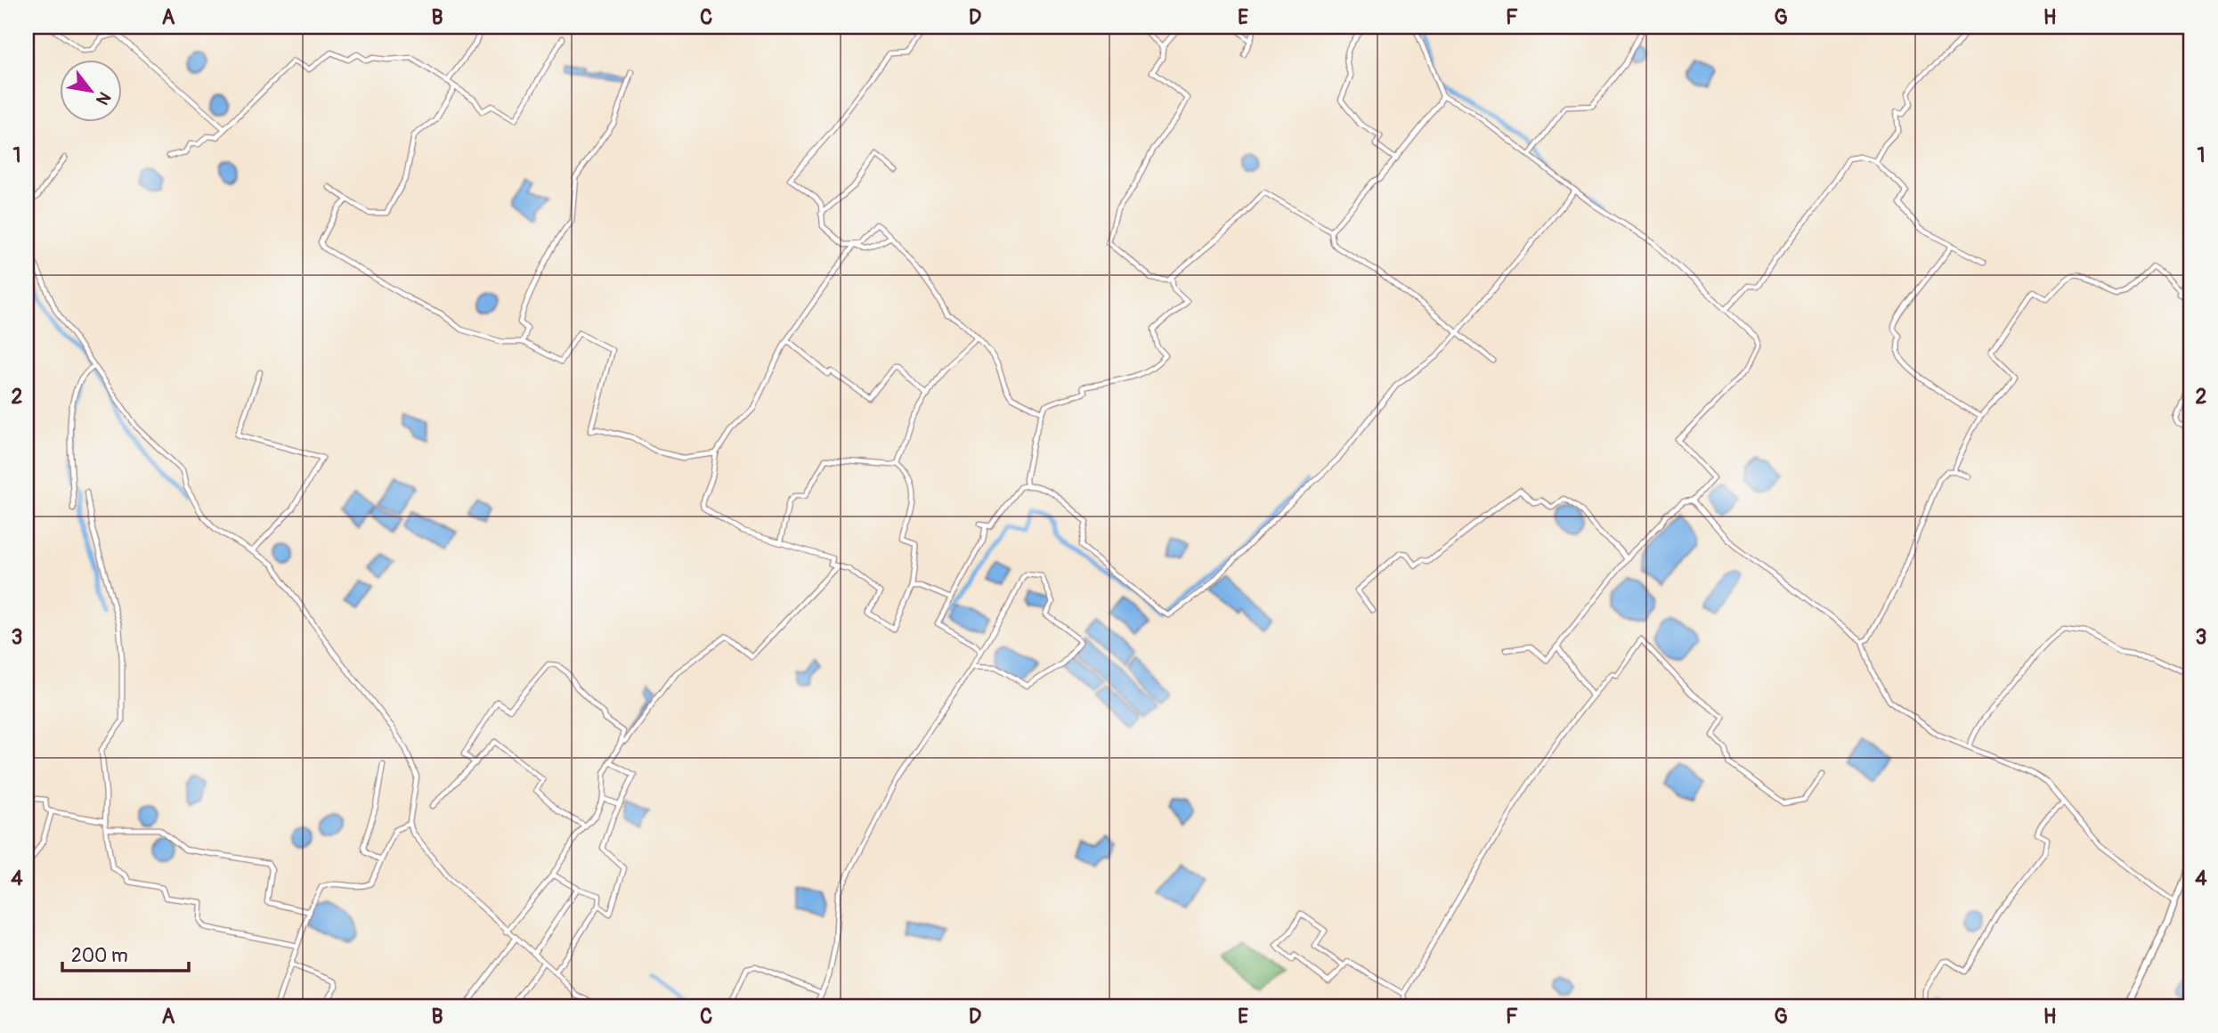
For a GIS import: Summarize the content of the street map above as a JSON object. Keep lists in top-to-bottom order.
{
  "scale_bar": "200 m",
  "north": "bottom right",
  "grid": {
    "columns": [
      "A",
      "B",
      "C",
      "D",
      "E",
      "F",
      "G",
      "H"
    ],
    "rows": [
      "1",
      "2",
      "3",
      "4"
    ]
  }
}
